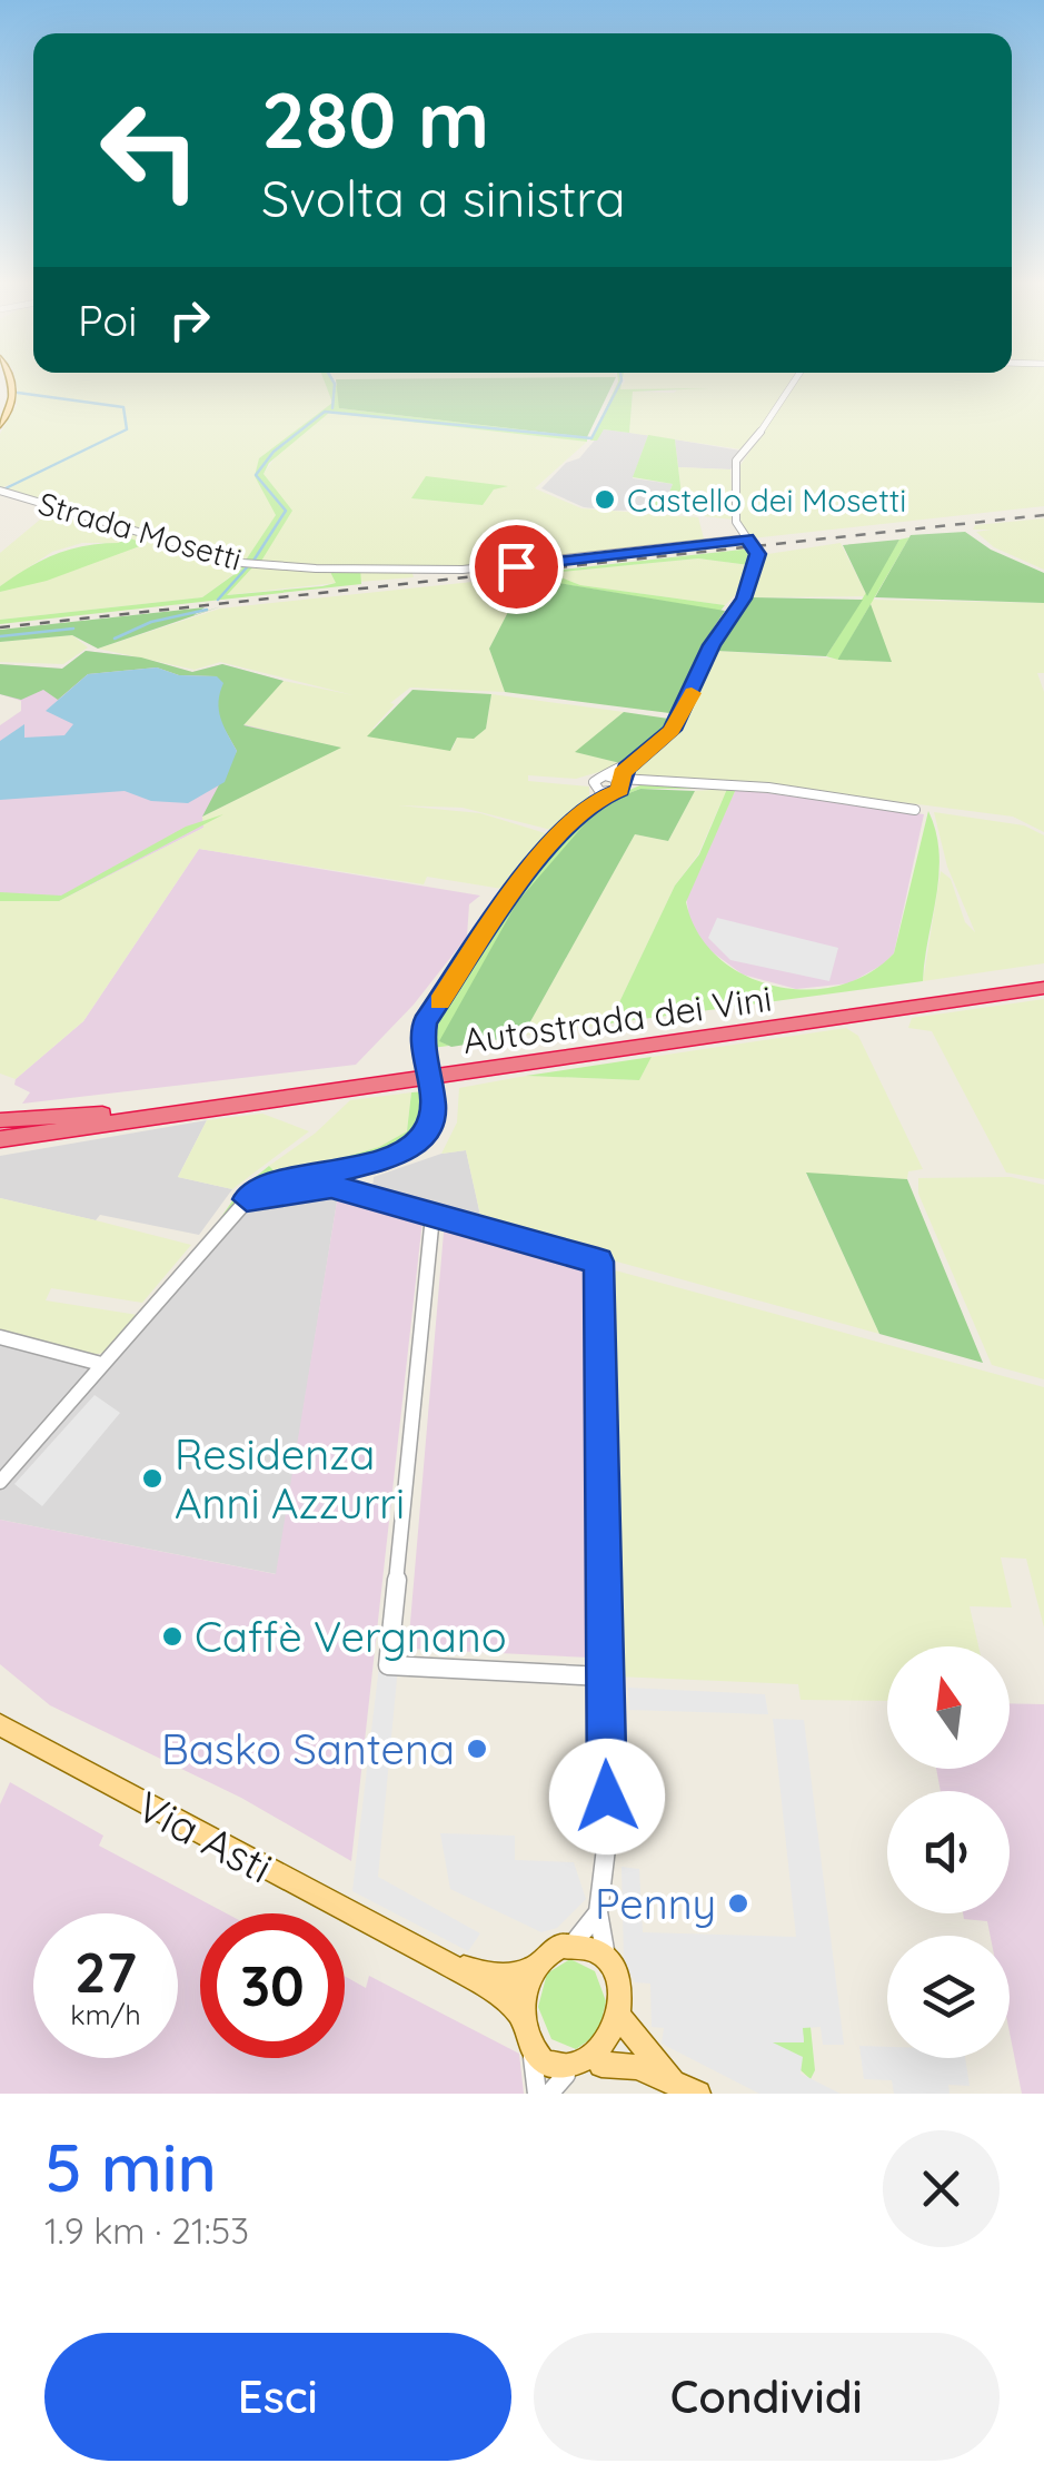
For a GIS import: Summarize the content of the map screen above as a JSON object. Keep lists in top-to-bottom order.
{
  "streets": {
    "highway": ["Autostrada dei Vini"],
    "main road": ["Via Asti"],
    "street": ["Strada Mosetti"]
  },
  "places": [
    "Castello dei Mosetti",
    "Residenza Anni Azzurri",
    "Caffè Vergnano",
    "Basko Santena",
    "Penny"
  ],
  "north": "top",
  "page": {
    "turn": ["280 m", "Svolta a sinistra"],
    "then": "Poi",
    "speed": "27 km/h",
    "limit": "30",
    "heading": ["5 min", "1.9 km · 21:53"],
    "buttons": ["Esci", "Condividi"]
  }
}
